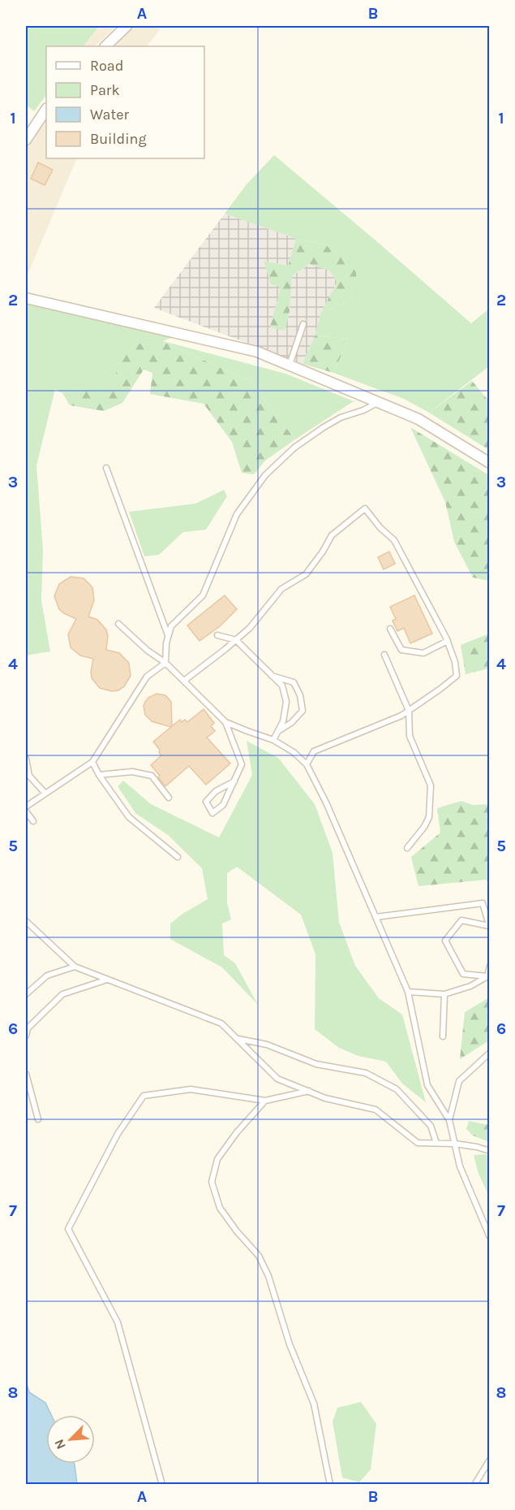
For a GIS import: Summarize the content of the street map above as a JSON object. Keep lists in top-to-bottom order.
{
  "legend": [
    "Road",
    "Park",
    "Water",
    "Building"
  ],
  "north": "bottom left",
  "grid": {
    "columns": ["A", "B"],
    "rows": [
      "1",
      "2",
      "3",
      "4",
      "5",
      "6",
      "7",
      "8"
    ]
  }
}
